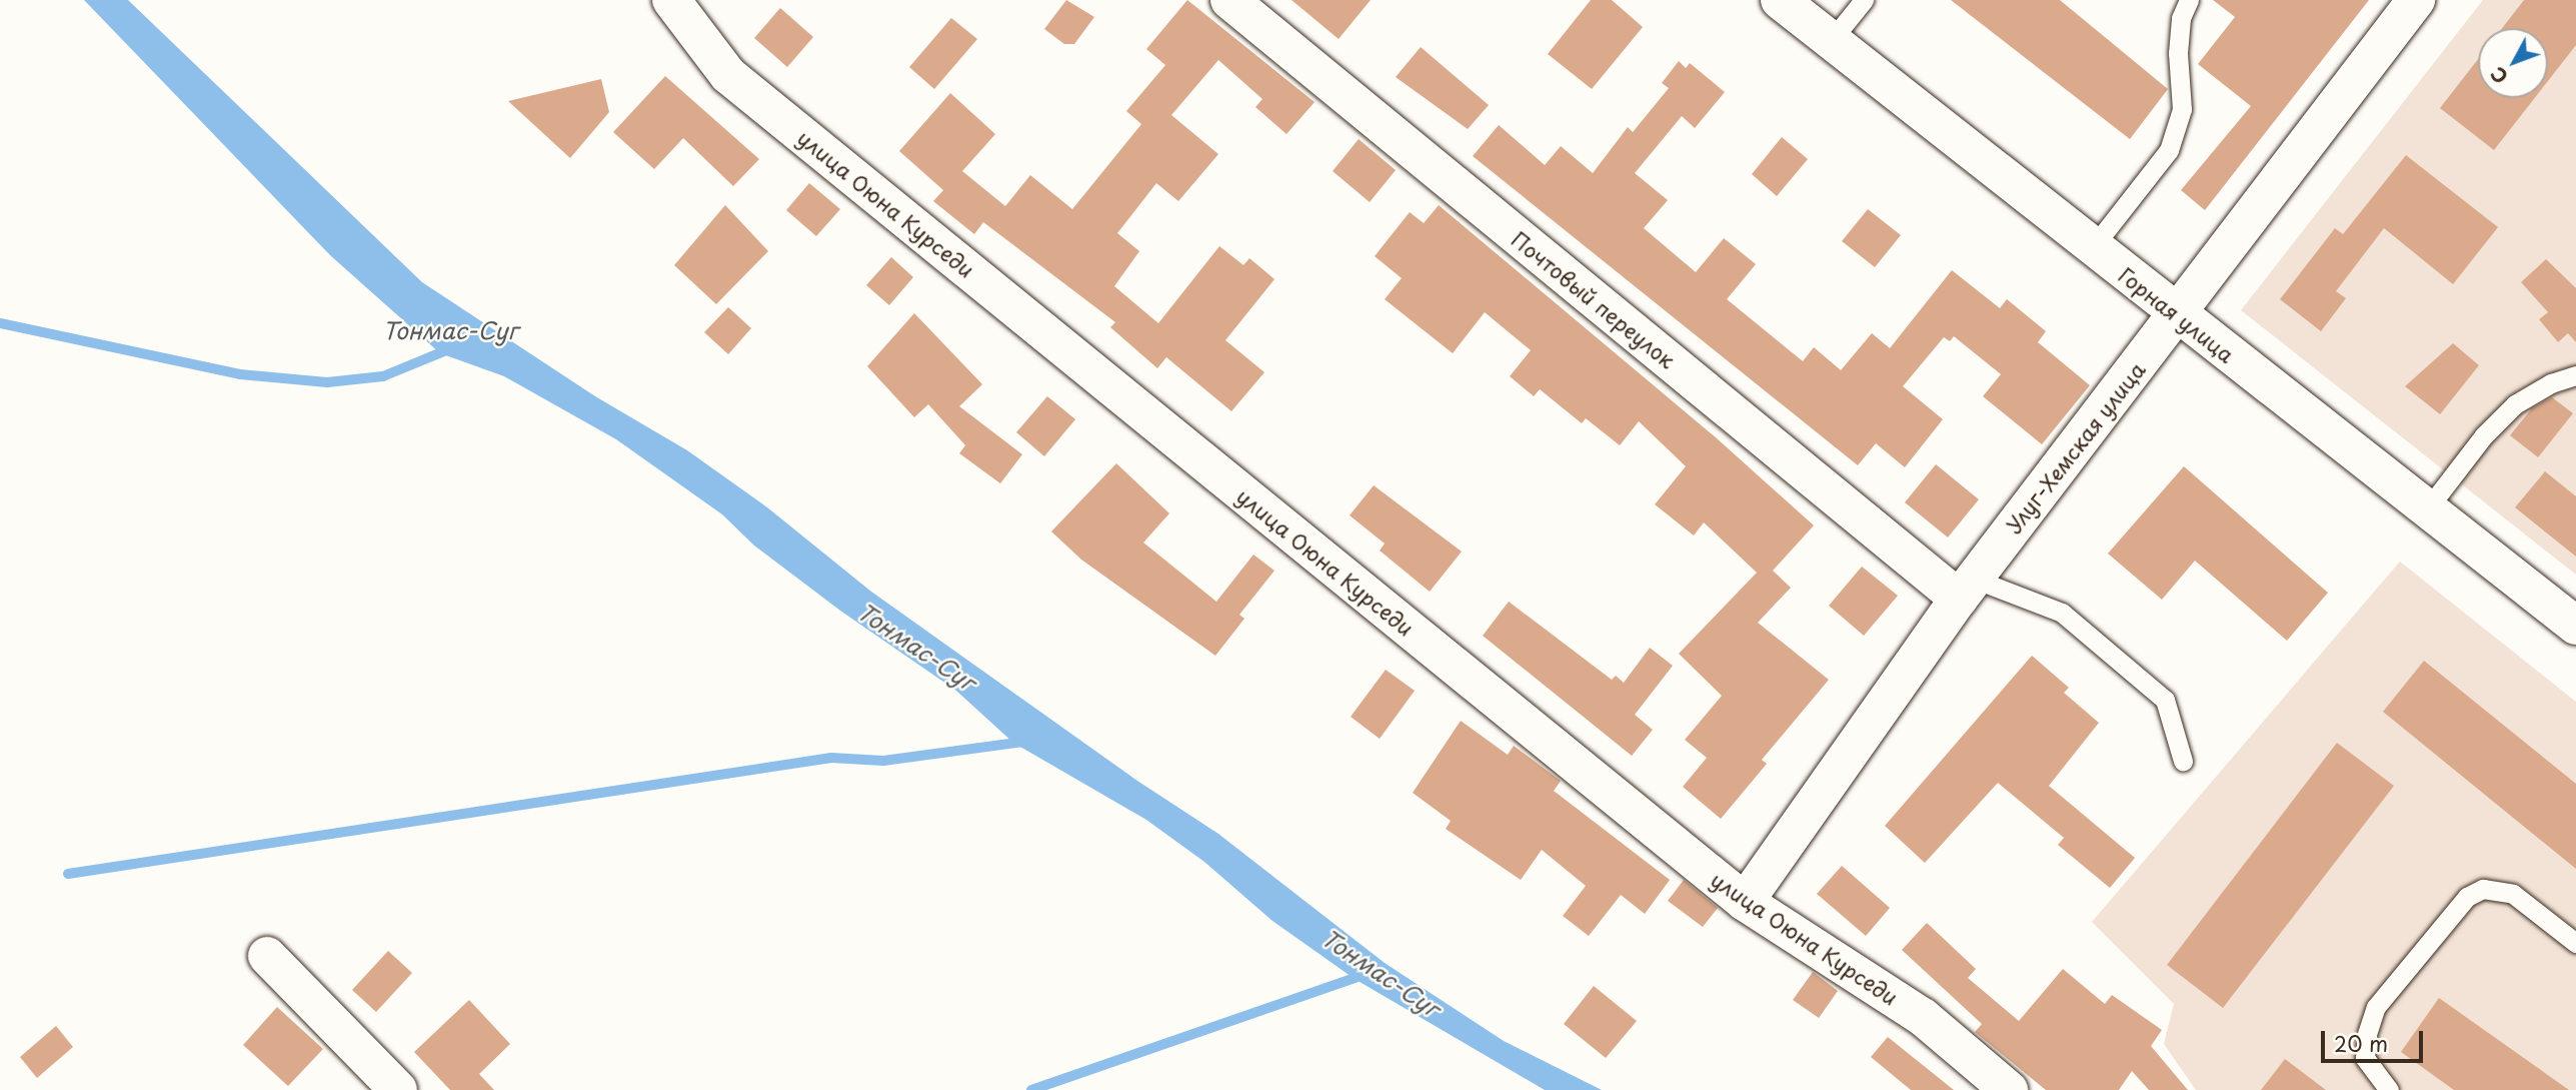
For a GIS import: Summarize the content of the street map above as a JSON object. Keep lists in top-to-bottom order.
{
  "streets": {
    "street": [
      "улица Оюна Курседи",
      "Почтовый переулок",
      "Горная улица",
      "Улуг-Хемская улица"
    ]
  },
  "crossings": [
    ["улица Оюна Курседи", "Улуг-Хемская улица"],
    ["Почтовый переулок", "Улуг-Хемская улица"],
    ["Горная улица", "Улуг-Хемская улица"]
  ],
  "water": ["Тонмас-Суг"],
  "scale_bar": "20 m",
  "north": "bottom left"
}
